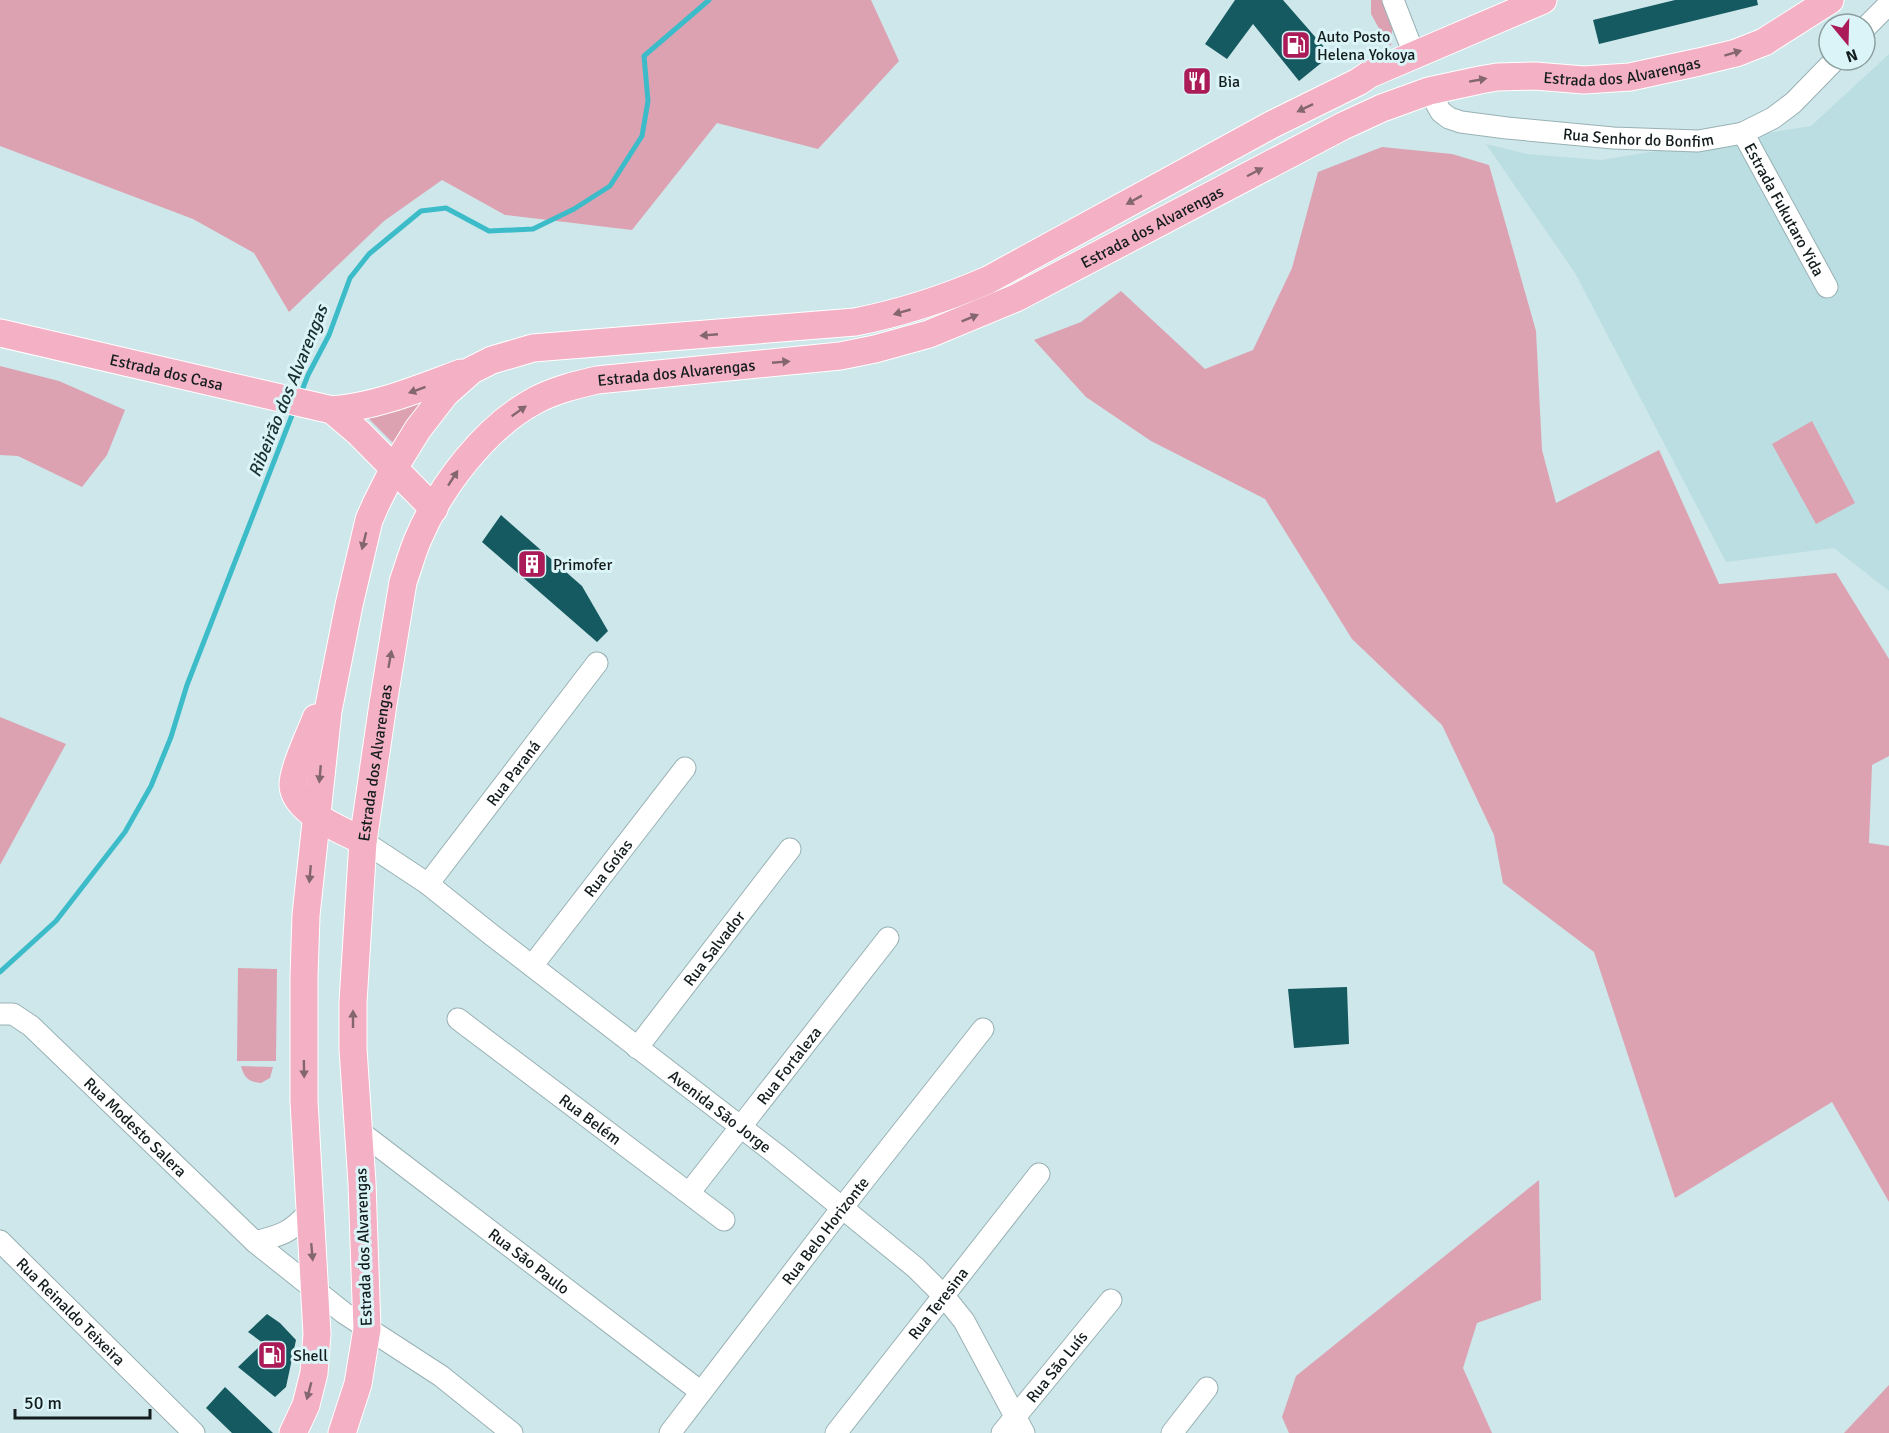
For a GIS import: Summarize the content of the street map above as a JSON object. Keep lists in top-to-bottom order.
{
  "streets": {
    "main road": ["Estrada dos Alvarengas", "Estrada dos Casa"],
    "street": [
      "Rua Senhor do Bonfim",
      "Estrada Fukutaro Yida",
      "Rua Paraná",
      "Rua Goías",
      "Rua Salvador",
      "Rua Fortaleza",
      "Avenida São Jorge",
      "Rua Belém",
      "Rua Modesto Salera",
      "Rua Belo Horizonte",
      "Rua São Paulo",
      "Rua Teresina",
      "Rua Reinaldo Teixeira",
      "Rua São Luís"
    ]
  },
  "crossings": [
    ["Estrada dos Alvarengas", "Rua Senhor do Bonfim"],
    ["Estrada dos Alvarengas", "Avenida São Jorge"],
    ["Estrada dos Alvarengas", "Rua Modesto Salera"],
    ["Estrada dos Alvarengas", "Rua São Paulo"],
    ["Rua Senhor do Bonfim", "Estrada Fukutaro Yida"],
    ["Rua Paraná", "Avenida São Jorge"],
    ["Rua Goías", "Avenida São Jorge"],
    ["Rua Salvador", "Avenida São Jorge"],
    ["Rua Fortaleza", "Avenida São Jorge"],
    ["Rua Fortaleza", "Rua Belém"],
    ["Avenida São Jorge", "Rua Belo Horizonte"],
    ["Avenida São Jorge", "Rua Teresina"],
    ["Avenida São Jorge", "Rua São Luís"],
    ["Rua Belo Horizonte", "Rua São Paulo"]
  ],
  "water": ["Ribeirão dos Alvarengas"],
  "places": {
    "fuel station": ["Auto Posto Helena Yokoya", "Shell"],
    "restaurant": ["Bia"],
    "building": ["Primofer"]
  },
  "scale_bar": "50 m",
  "north": "bottom"
}
